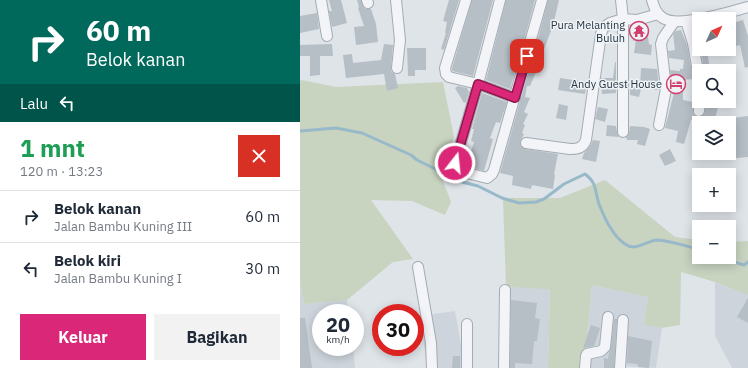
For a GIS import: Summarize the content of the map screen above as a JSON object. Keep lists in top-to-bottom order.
{
  "places": {
    "temple": ["Pura Melanting Buluh"],
    "hotel": ["Andy Guest House"]
  },
  "north": "top right",
  "page": {
    "turn": ["60 m", "Belok kanan"],
    "map_buttons": ["+", "−"],
    "then": "Lalu",
    "heading": ["1 mnt", "120 m · 13:23"],
    "list": [
      {
        "name": "Belok kanan",
        "note": "Jalan Bambu Kuning III",
        "value": "60 m"
      },
      {
        "name": "Belok kiri",
        "note": "Jalan Bambu Kuning I",
        "value": "30 m"
      }
    ],
    "speed": "20 km/h",
    "limit": "30",
    "buttons": ["Keluar", "Bagikan"]
  }
}
